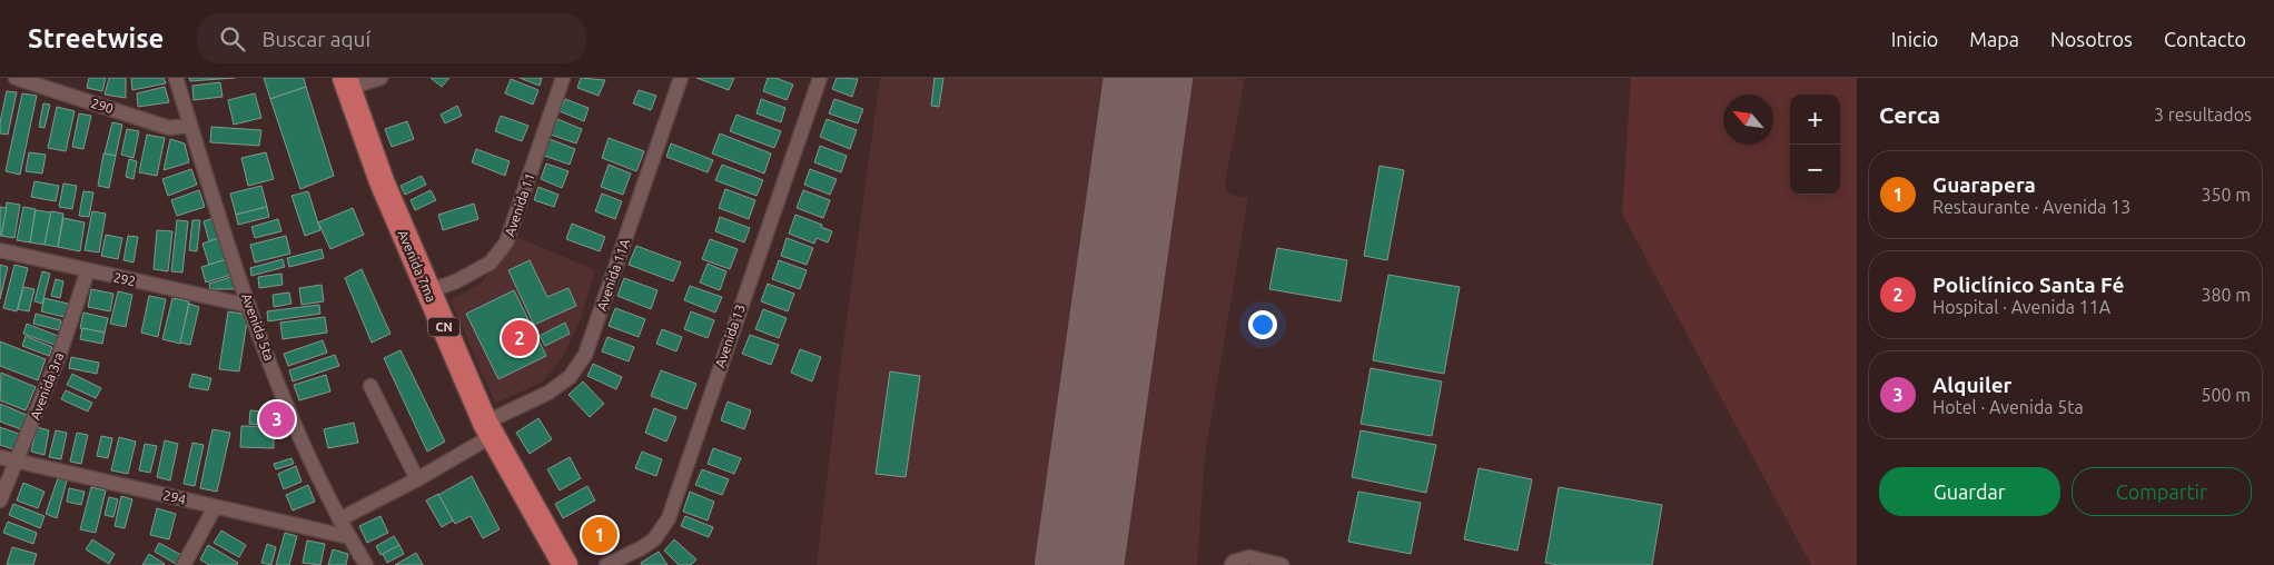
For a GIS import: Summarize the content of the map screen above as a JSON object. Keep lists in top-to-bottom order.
{
  "streets": {
    "highway": ["Avenida 7ma", "CN"],
    "street": [
      "290",
      "Avenida 11",
      "Avenida 11A",
      "292",
      "Avenida 5ta",
      "Avenida 13",
      "Avenida 3ra",
      "294"
    ]
  },
  "crossings": [
    ["290", "Avenida 5ta"],
    ["Avenida 11", "Avenida 7ma"],
    ["Avenida 7ma", "Avenida 11A"],
    ["292", "Avenida 5ta"],
    ["292", "Avenida 3ra"],
    ["Avenida 5ta", "294"],
    ["Avenida 3ra", "294"]
  ],
  "north": "top left",
  "page": {
    "header": "Streetwise",
    "search": "Buscar aquí",
    "nav": [
      "Inicio",
      "Mapa",
      "Nosotros",
      "Contacto"
    ],
    "heading": ["Cerca", "3 resultados"],
    "map_buttons": ["+", "−"],
    "list": [
      {
        "mark": "1",
        "name": "Guarapera",
        "note": "Restaurante · Avenida 13",
        "value": "350 m"
      },
      {
        "mark": "2",
        "name": "Policlínico Santa Fé",
        "note": "Hospital · Avenida 11A",
        "value": "380 m"
      },
      {
        "mark": "3",
        "name": "Alquiler",
        "note": "Hotel · Avenida 5ta",
        "value": "500 m"
      }
    ],
    "pins": ["2", "3", "1"],
    "buttons": ["Guardar", "Compartir"]
  }
}
